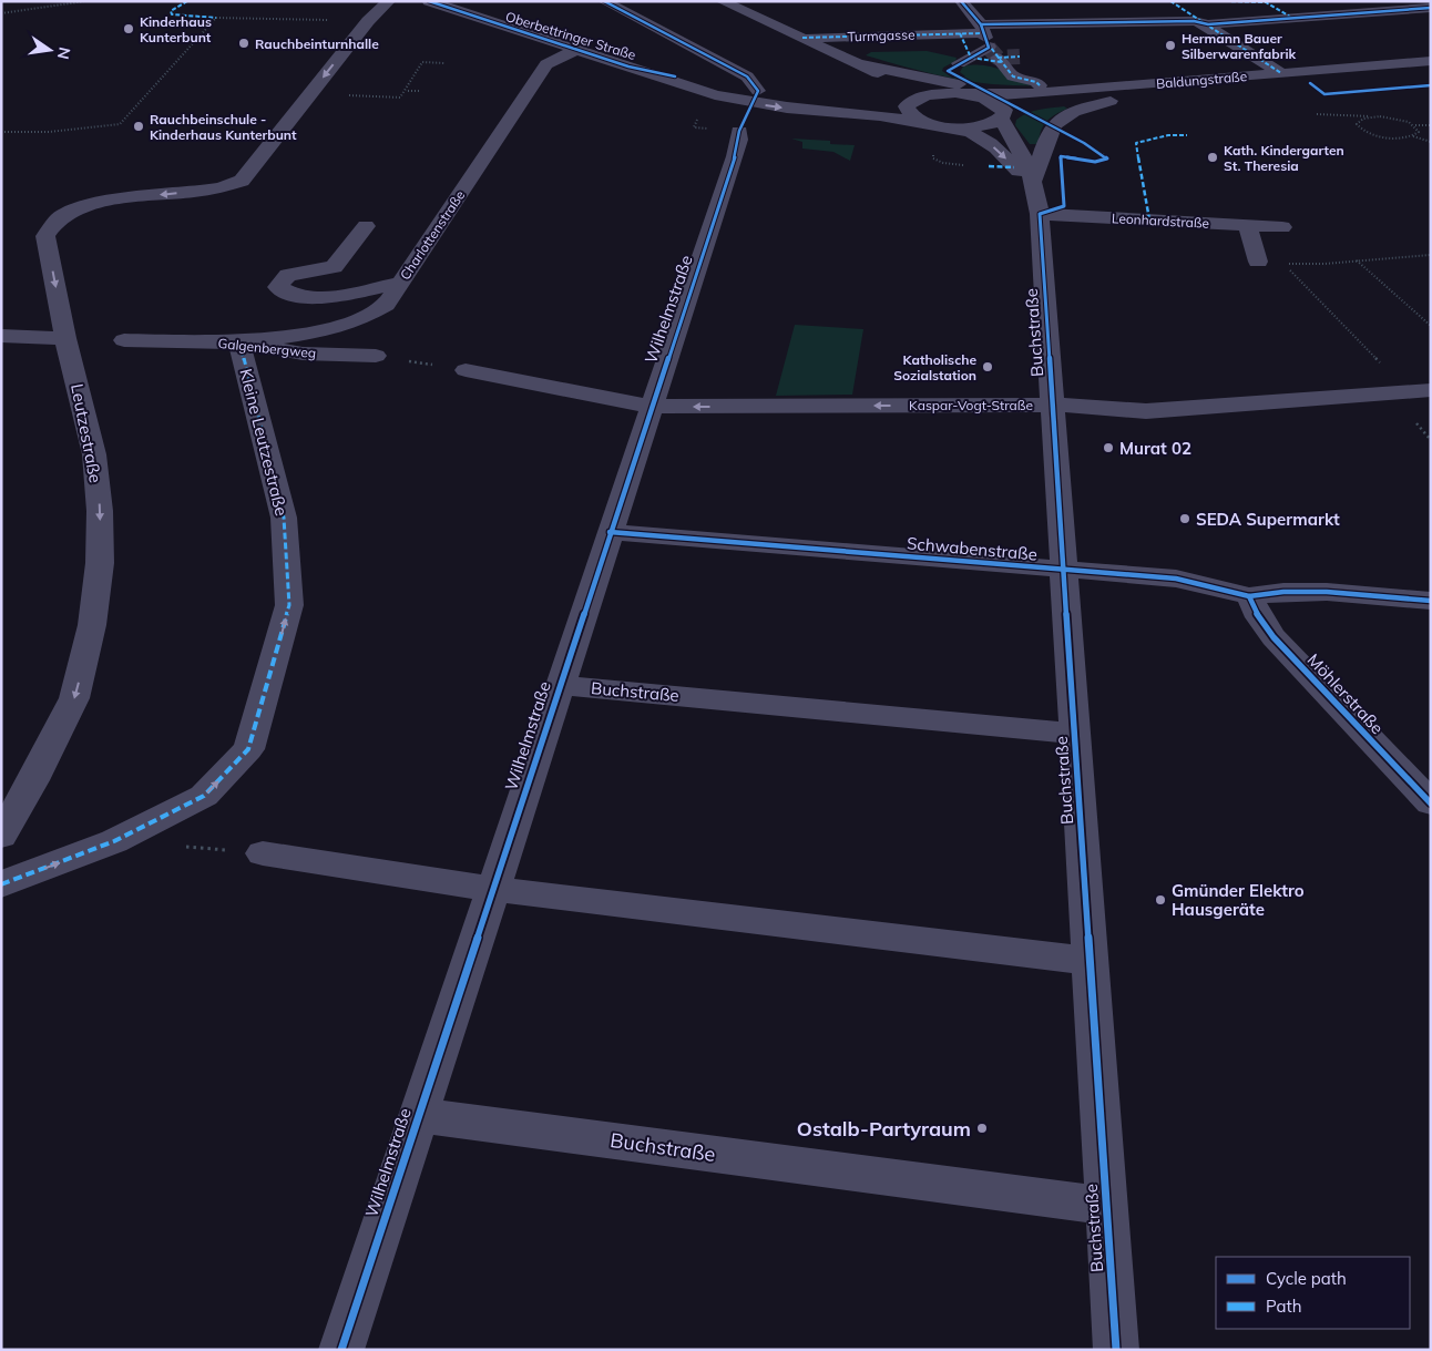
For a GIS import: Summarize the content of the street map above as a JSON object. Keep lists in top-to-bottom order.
{
  "streets": {
    "street": [
      "Oberbettringer Straße",
      "Turmgasse",
      "Baldungstraße",
      "Leonhardstraße",
      "Charlottenstraße",
      "Wilhelmstraße",
      "Buchstraße",
      "Galgenbergweg",
      "Kaspar-Vogt-Straße",
      "Leutzestraße",
      "Kleine Leutzestraße",
      "Schwabenstraße",
      "Möhlerstraße"
    ]
  },
  "crossings": [
    ["Oberbettringer Straße", "Baldungstraße"],
    ["Oberbettringer Straße", "Charlottenstraße"],
    ["Baldungstraße", "Buchstraße"],
    ["Leonhardstraße", "Buchstraße"],
    ["Charlottenstraße", "Galgenbergweg"],
    ["Charlottenstraße", "Kleine Leutzestraße"],
    ["Wilhelmstraße", "Buchstraße"],
    ["Wilhelmstraße", "Kaspar-Vogt-Straße"],
    ["Wilhelmstraße", "Schwabenstraße"],
    ["Buchstraße", "Kaspar-Vogt-Straße"],
    ["Buchstraße", "Schwabenstraße"],
    ["Galgenbergweg", "Kleine Leutzestraße"],
    ["Schwabenstraße", "Möhlerstraße"]
  ],
  "one_way": ["Kaspar-Vogt-Straße", "Leutzestraße", "Kleine Leutzestraße"],
  "places": [
    "Kinderhaus Kunterbunt",
    "Rauchbeinturnhalle",
    "Hermann Bauer Silberwarenfabrik",
    "Rauchbeinschule - Kinderhaus Kunterbunt",
    "Kath. Kindergarten St. Theresia",
    "Katholische Sozialstation",
    "Murat 02",
    "SEDA Supermarkt",
    "Gmünder Elektro Hausgeräte",
    "Ostalb-Partyraum"
  ],
  "legend": ["Cycle path", "Path"],
  "north": "right"
}
